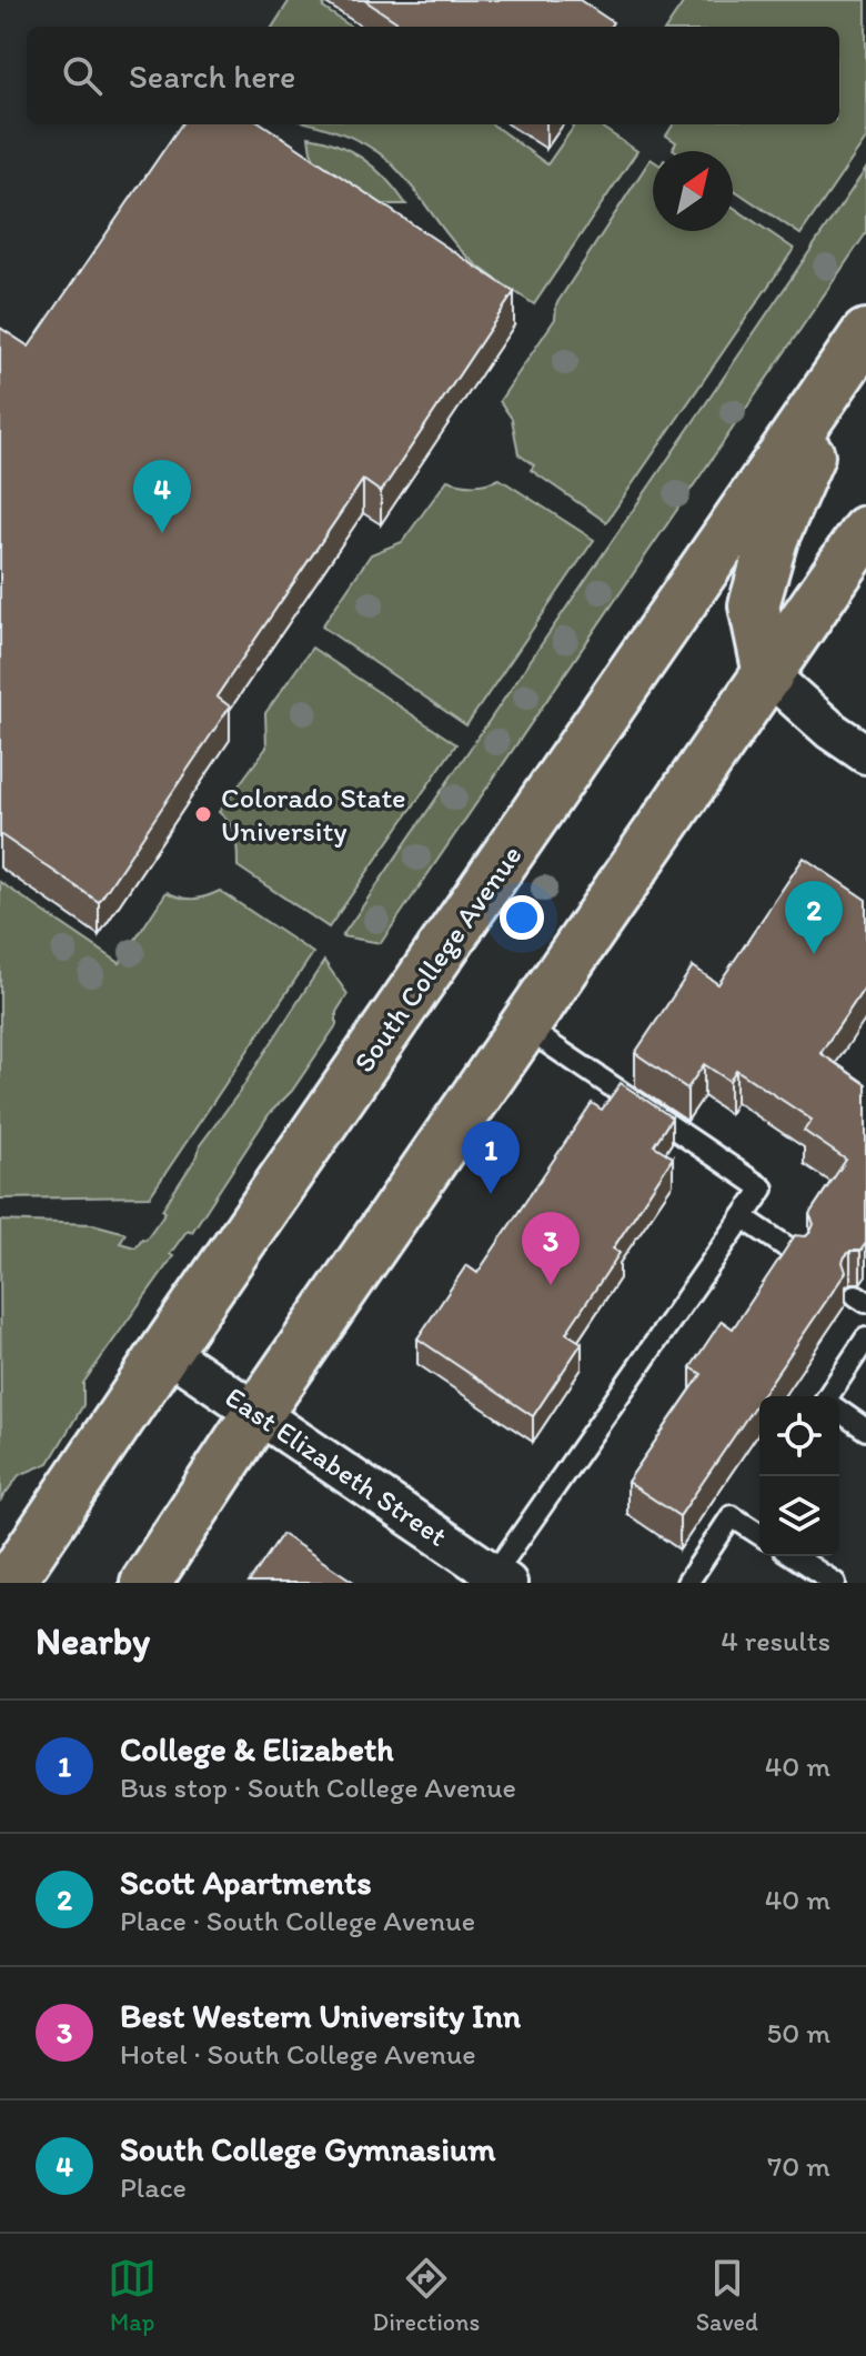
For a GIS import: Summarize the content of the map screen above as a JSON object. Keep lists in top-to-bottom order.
{
  "streets": {
    "highway": ["South College Avenue"],
    "street": ["East Elizabeth Street"]
  },
  "crossings": [
    ["South College Avenue", "East Elizabeth Street"]
  ],
  "places": ["Colorado State University"],
  "north": "top right",
  "page": {
    "search": "Search here",
    "pins": [
      "4",
      "2",
      "1",
      "3"
    ],
    "heading": ["Nearby", "4 results"],
    "list": [
      {
        "mark": "1",
        "name": "College & Elizabeth",
        "note": "Bus stop · South College Avenue",
        "value": "40 m"
      },
      {
        "mark": "2",
        "name": "Scott Apartments",
        "note": "Place · South College Avenue",
        "value": "40 m"
      },
      {
        "mark": "3",
        "name": "Best Western University Inn",
        "note": "Hotel · South College Avenue",
        "value": "50 m"
      },
      {
        "mark": "4",
        "name": "South College Gymnasium",
        "note": "Place",
        "value": "70 m"
      }
    ],
    "nav": ["Map", "Directions", "Saved"]
  }
}
